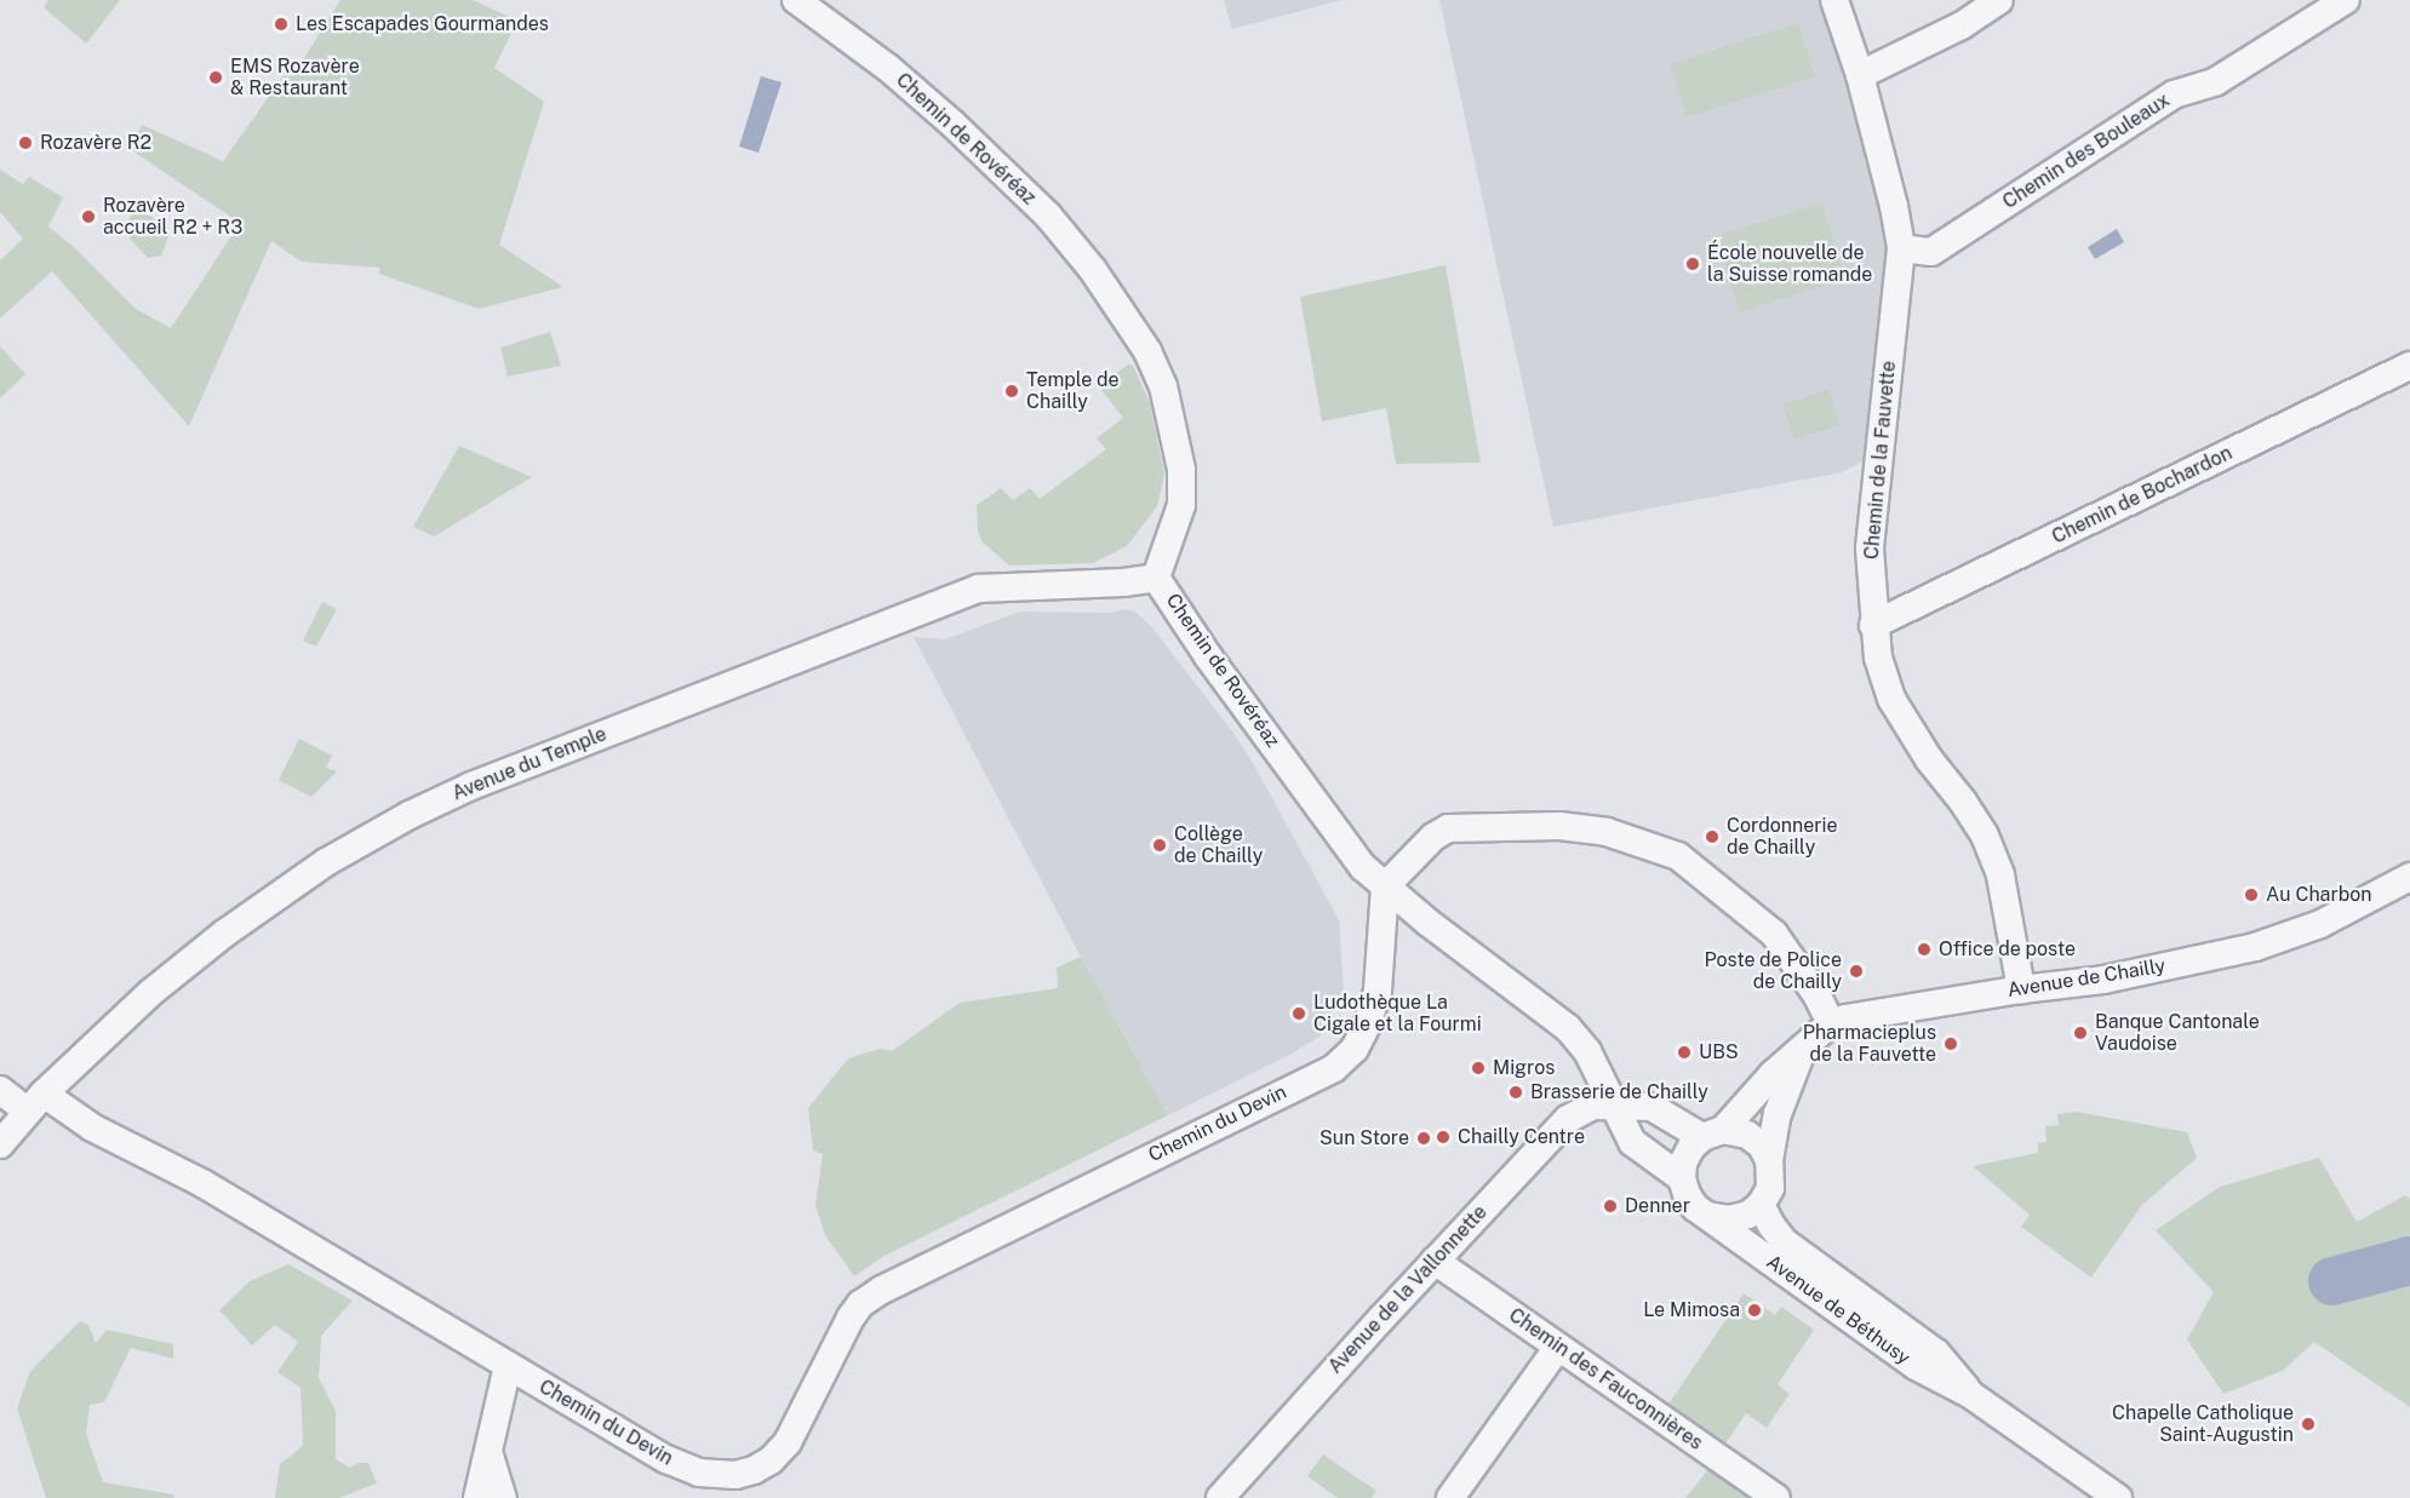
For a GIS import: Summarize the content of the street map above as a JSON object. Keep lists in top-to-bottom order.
{
  "streets": {
    "street": [
      "Chemin de Rovéréaz",
      "Chemin des Bouleaux",
      "Chemin de la Fauvette",
      "Chemin de Bochardon",
      "Avenue du Temple",
      "Avenue de Chailly",
      "Chemin du Devin",
      "Avenue de la Vallonnette",
      "Avenue de Béthusy",
      "Chemin des Fauconnières"
    ]
  },
  "crossings": [
    ["Chemin de Rovéréaz", "Avenue du Temple"],
    ["Chemin de Rovéréaz", "Avenue de Chailly"],
    ["Chemin de Rovéréaz", "Chemin du Devin"],
    ["Chemin de Rovéréaz", "Avenue de la Vallonnette"],
    ["Chemin de Rovéréaz", "Avenue de Béthusy"],
    ["Chemin des Bouleaux", "Chemin de la Fauvette"],
    ["Chemin de la Fauvette", "Chemin de Bochardon"],
    ["Chemin de la Fauvette", "Avenue de Chailly"],
    ["Avenue du Temple", "Chemin du Devin"],
    ["Avenue de Chailly", "Avenue de Béthusy"],
    ["Avenue de la Vallonnette", "Chemin des Fauconnières"]
  ],
  "places": [
    "Les Escapades Gourmandes",
    "EMS Rozavère & Restaurant",
    "Rozavère R2",
    "Rozavère accueil R2 + R3",
    "École nouvelle de la Suisse romande",
    "Temple de Chailly",
    "Cordonnerie de Chailly",
    "Collège de Chailly",
    "Au Charbon",
    "Office de poste",
    "Poste de Police de Chailly",
    "Ludothèque La Cigale et la Fourmi",
    "Banque Cantonale Vaudoise",
    "Pharmacieplus de la Fauvette",
    "UBS",
    "Migros",
    "Brasserie de Chailly",
    "Chailly Centre",
    "Sun Store",
    "Denner",
    "Le Mimosa",
    "Chapelle Catholique Saint-Augustin"
  ]
}
